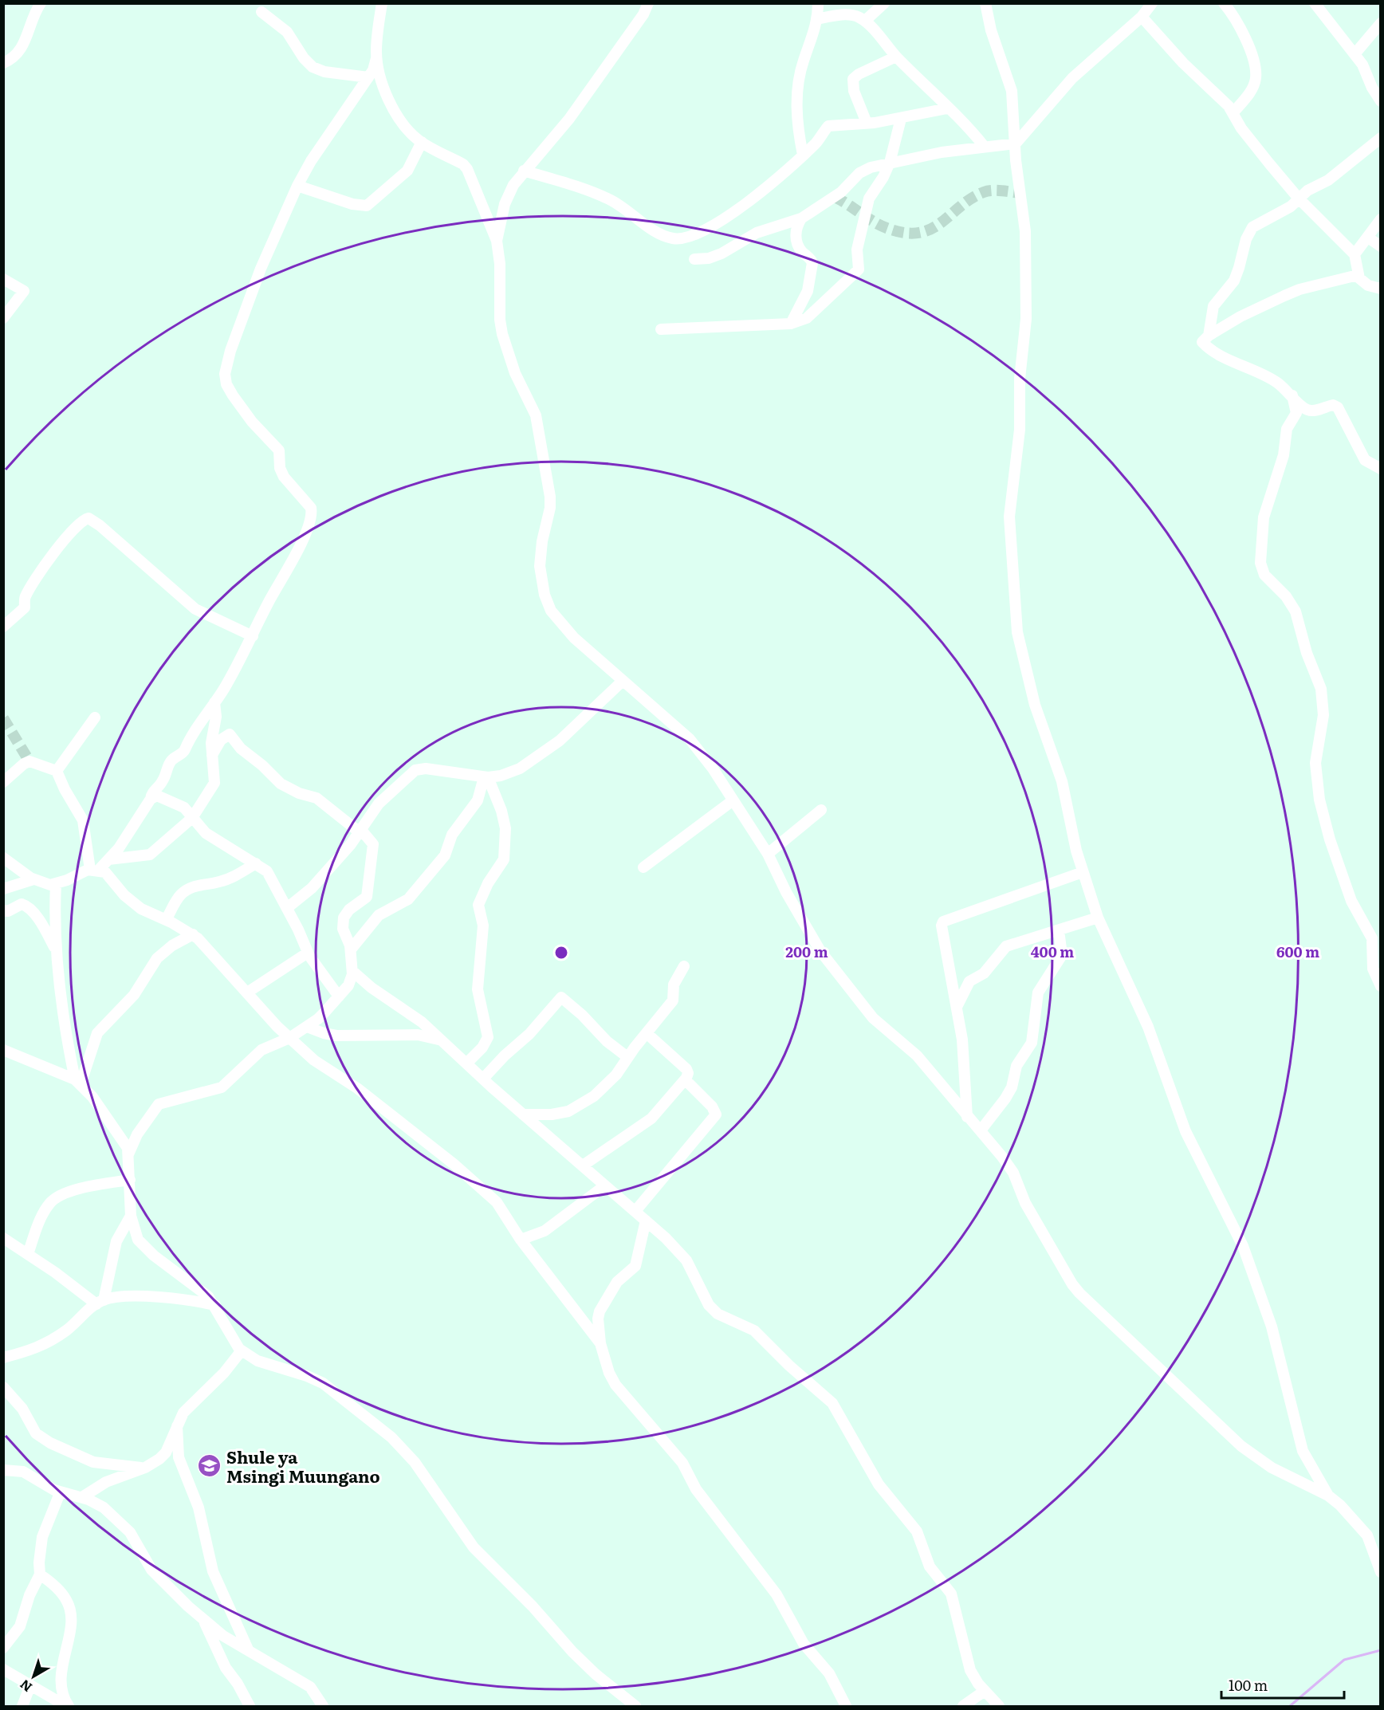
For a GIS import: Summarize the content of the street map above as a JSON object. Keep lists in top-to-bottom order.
{
  "places": {
    "school or university": ["Shule ya Msingi Muungano"]
  },
  "scale_bar": "100 m",
  "north": "bottom left",
  "rings": ["200 m", "400 m", "600 m"]
}
